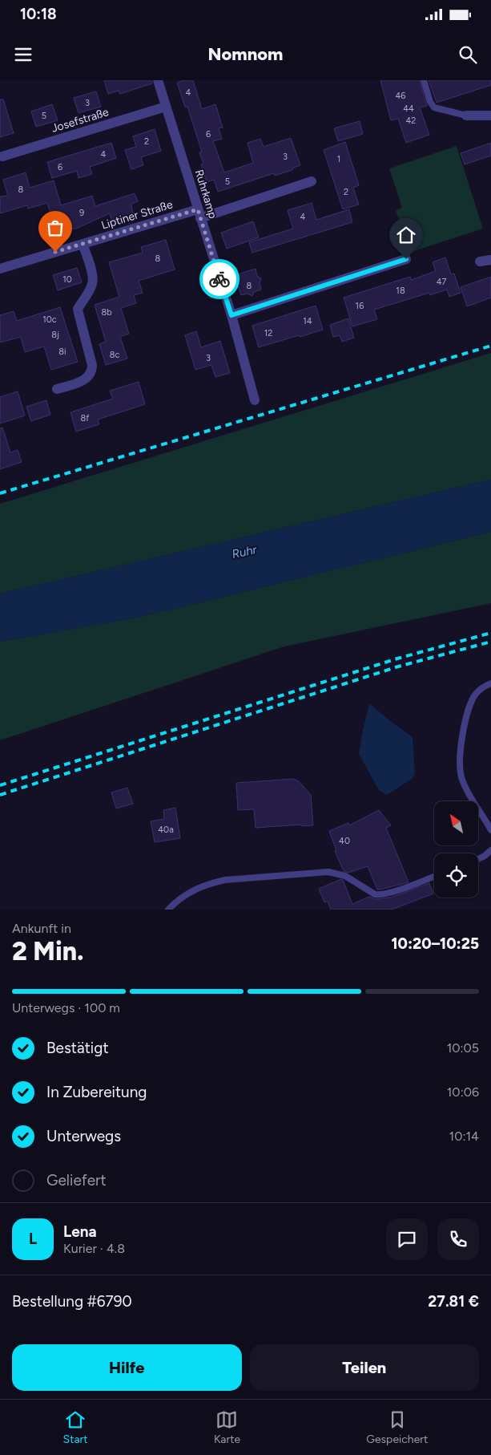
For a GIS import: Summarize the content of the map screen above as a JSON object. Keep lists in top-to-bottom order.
{
  "streets": {
    "street": ["Josefstraße", "Ruhrkamp", "Liptiner Straße"]
  },
  "crossings": [
    ["Josefstraße", "Ruhrkamp"],
    ["Ruhrkamp", "Liptiner Straße"]
  ],
  "water": ["Ruhr"],
  "house_numbers": [
    "4",
    "46",
    "3",
    "44",
    "5",
    "42",
    "6",
    "2",
    "4",
    "3",
    "1",
    "6",
    "5",
    "8",
    "2",
    "9",
    "4",
    "8",
    "10",
    "47",
    "8",
    "18",
    "16",
    "8b",
    "10c",
    "14",
    "12",
    "8j",
    "8i",
    "8c",
    "3",
    "8f",
    "40a",
    "40"
  ],
  "north": "top left",
  "page": {
    "status": "10:18",
    "header": "Nomnom",
    "heading": ["2 Min.", "Ankunft in", "10:20–10:25"],
    "panel": [
      "Lena",
      "Kurier · 4.8",
      "Bestellung #6790",
      "27.81 €"
    ],
    "bar": "Unterwegs · 100 m",
    "list": [
      ["Bestätigt", "10:05"],
      ["In Zubereitung", "10:06"],
      ["Unterwegs", "10:14"],
      "Geliefert"
    ],
    "round": "L",
    "buttons": ["Hilfe", "Teilen"],
    "tabs": ["Start", "Karte", "Gespeichert"]
  }
}
